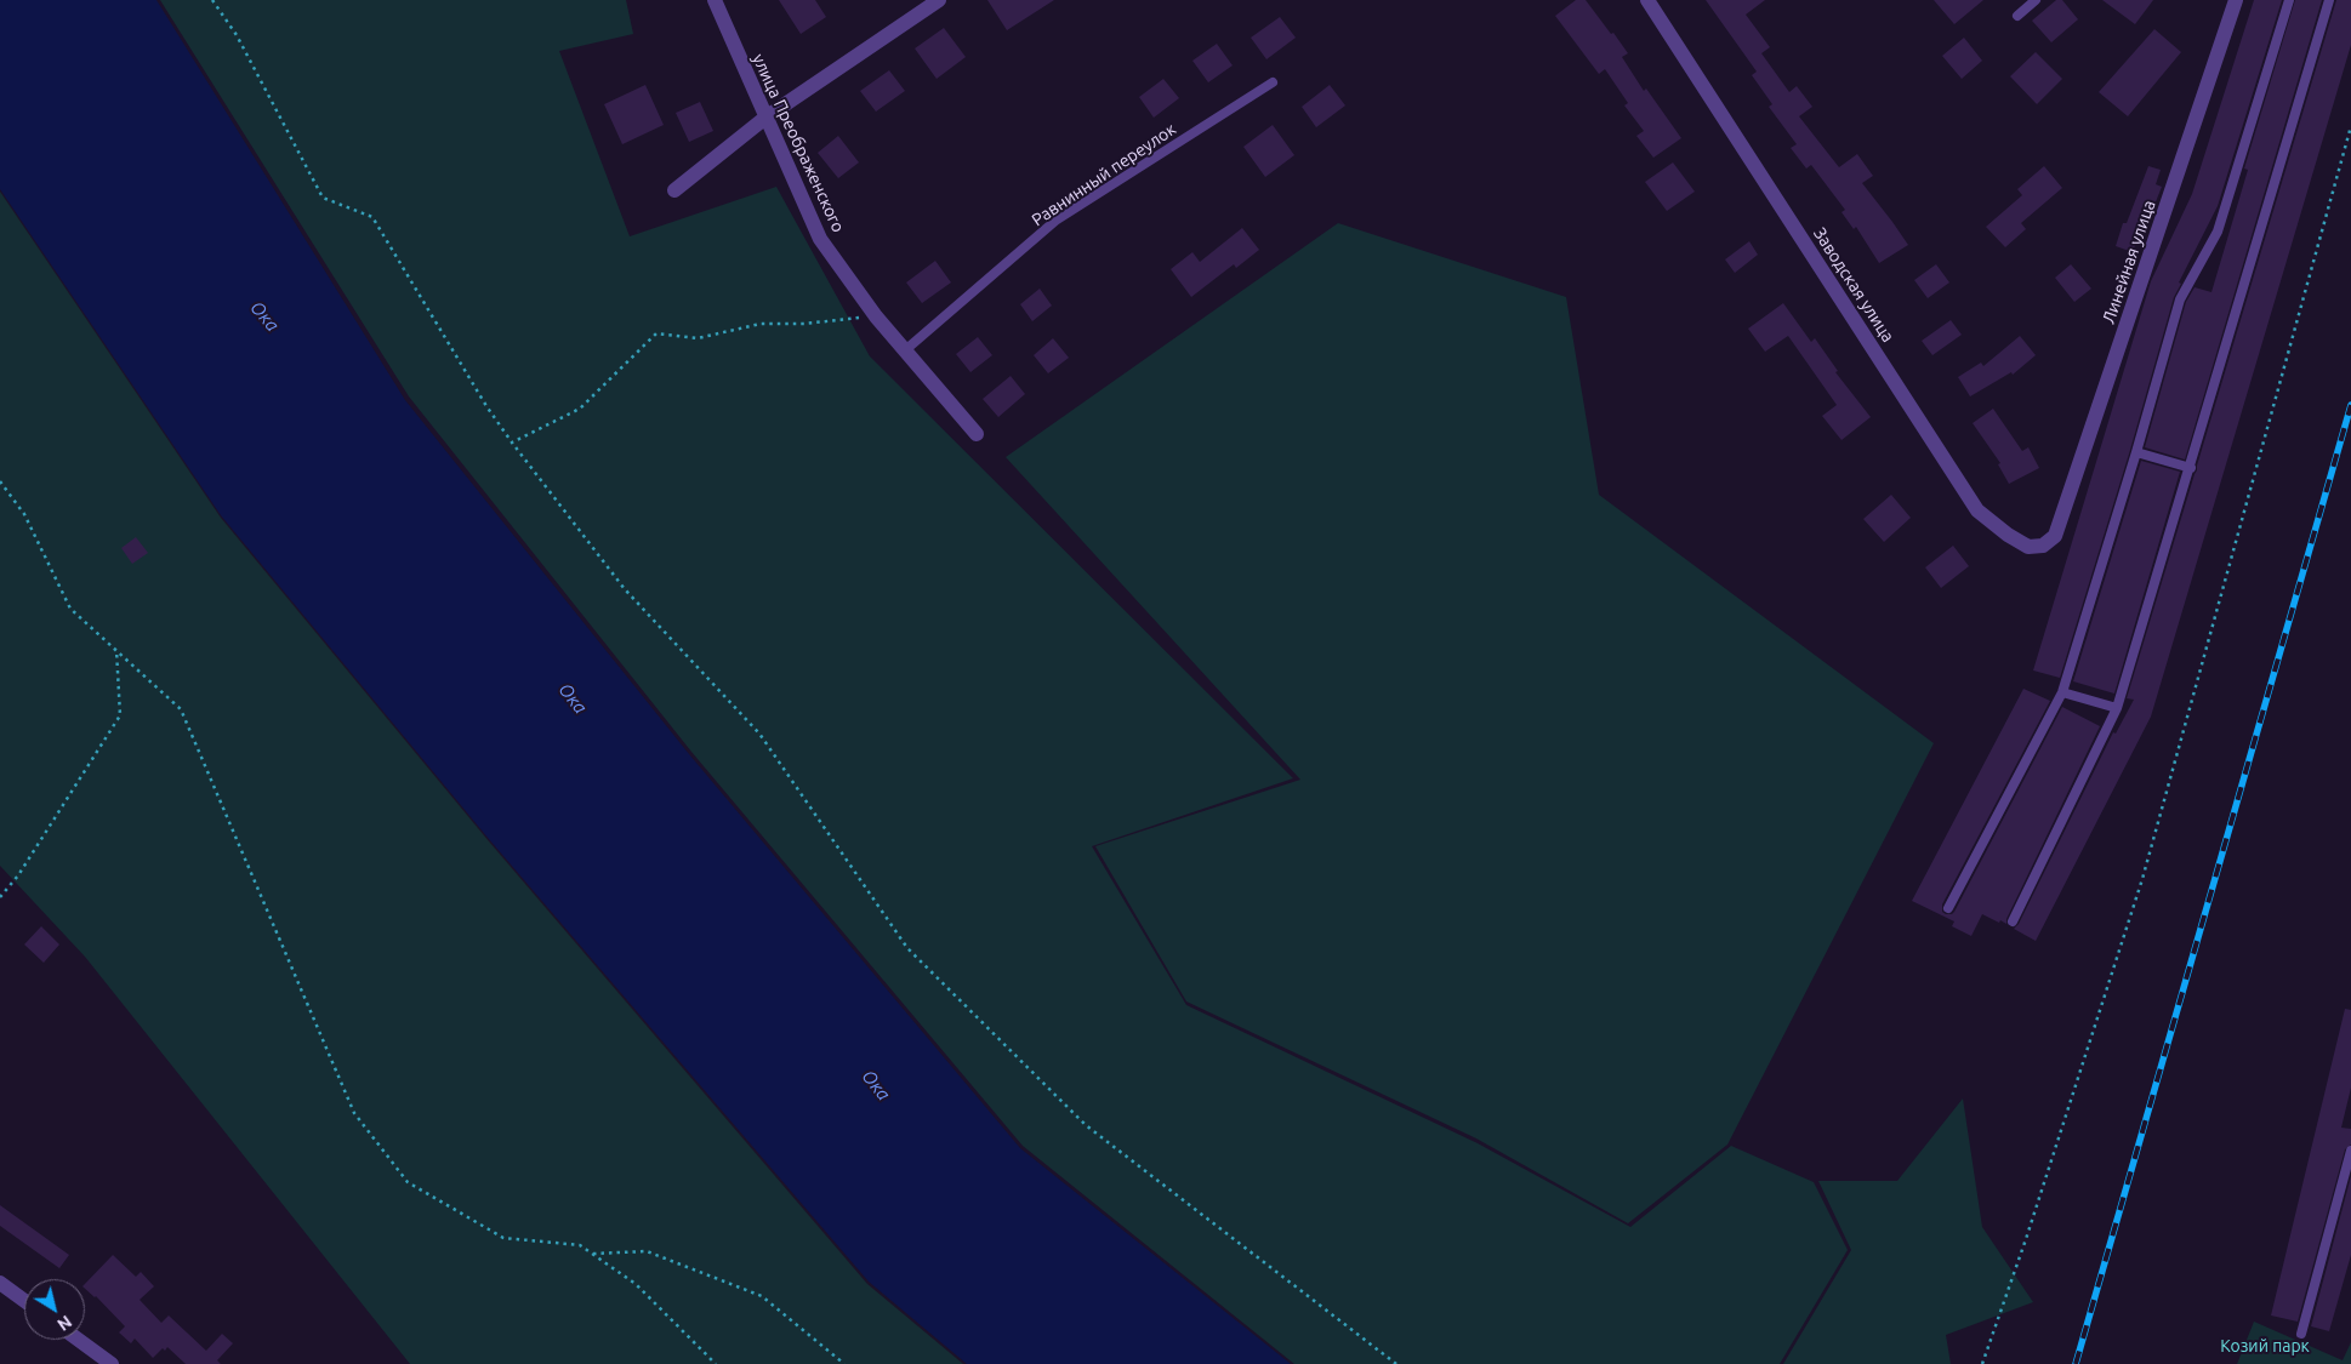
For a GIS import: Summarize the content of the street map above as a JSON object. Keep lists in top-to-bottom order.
{
  "streets": {
    "street": ["улица Преображенского", "Линейная улица", "Заводская улица"],
    "lane": ["Равнинный переулок"]
  },
  "crossings": [
    ["улица Преображенского", "Равнинный переулок"],
    ["Линейная улица", "Заводская улица"]
  ],
  "water": ["Ока"],
  "parks": ["Козий парк"],
  "north": "bottom right"
}
